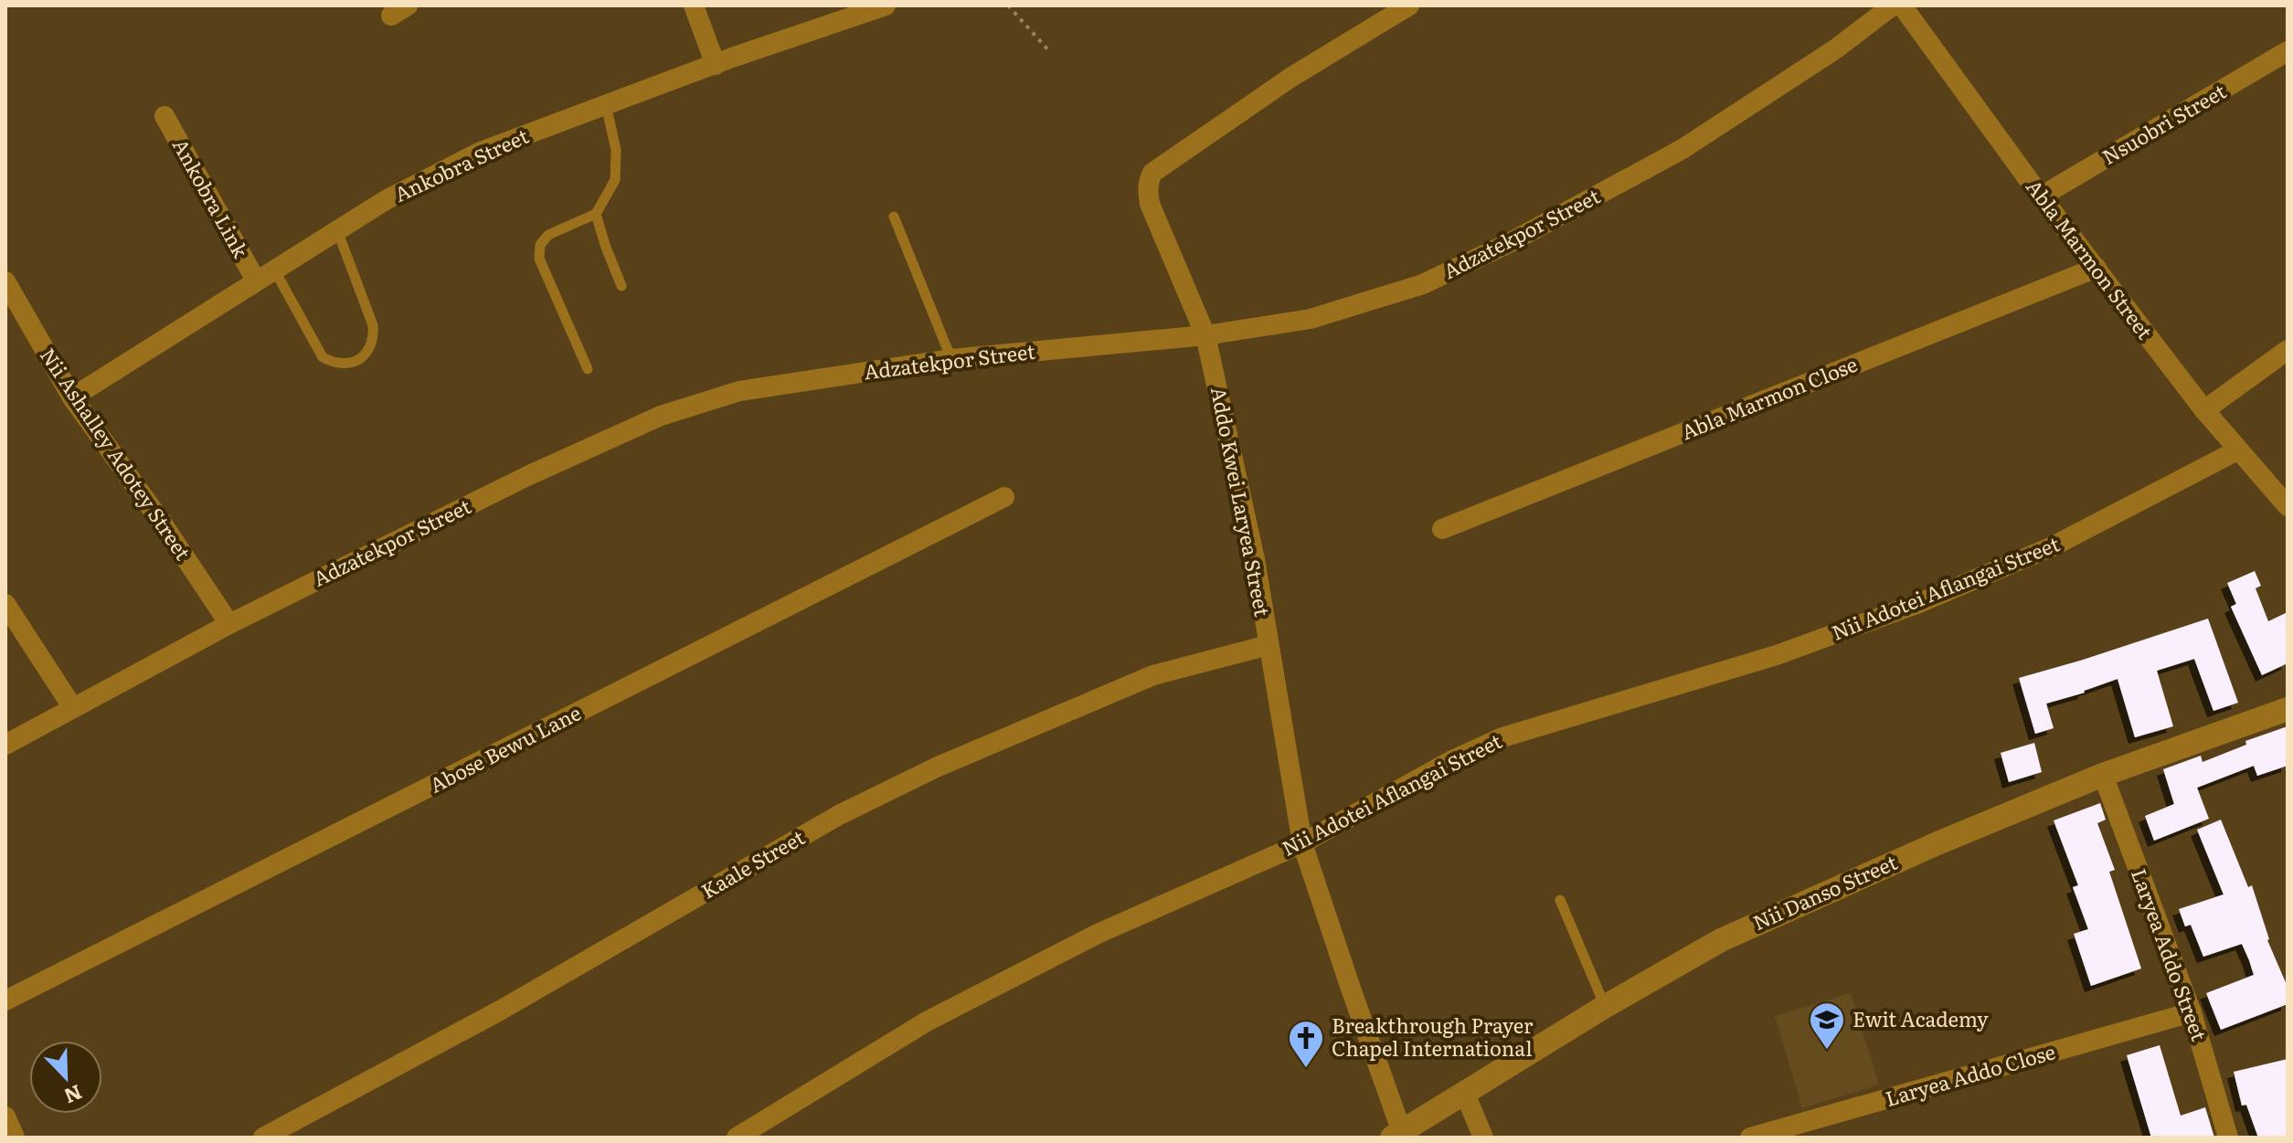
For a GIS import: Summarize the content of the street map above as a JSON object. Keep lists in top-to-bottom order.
{
  "streets": {
    "street": [
      "Nsuobri Street",
      "Ankobra Street",
      "Ankobra Link",
      "Adzatekpor Street",
      "Abla Marmon Street",
      "Abla Marmon Close",
      "Nii Ashalley Adotey Street",
      "Addo Kwei Laryea Street",
      "Nii Adotei Aflangai Street",
      "Abose Bewu Lane",
      "Kaale Street",
      "Nii Danso Street",
      "Laryea Addo Street",
      "Laryea Addo Close"
    ]
  },
  "crossings": [
    ["Nsuobri Street", "Abla Marmon Street"],
    ["Ankobra Street", "Ankobra Link"],
    ["Ankobra Street", "Nii Ashalley Adotey Street"],
    ["Adzatekpor Street", "Nii Ashalley Adotey Street"],
    ["Adzatekpor Street", "Addo Kwei Laryea Street"],
    ["Abla Marmon Street", "Abla Marmon Close"],
    ["Abla Marmon Street", "Nii Adotei Aflangai Street"],
    ["Addo Kwei Laryea Street", "Nii Adotei Aflangai Street"],
    ["Addo Kwei Laryea Street", "Kaale Street"],
    ["Addo Kwei Laryea Street", "Nii Danso Street"],
    ["Nii Danso Street", "Laryea Addo Street"],
    ["Laryea Addo Street", "Laryea Addo Close"]
  ],
  "places": {
    "school or university": ["Ewit Academy"],
    "church": ["Breakthrough Prayer Chapel International"]
  },
  "north": "bottom right"
}
